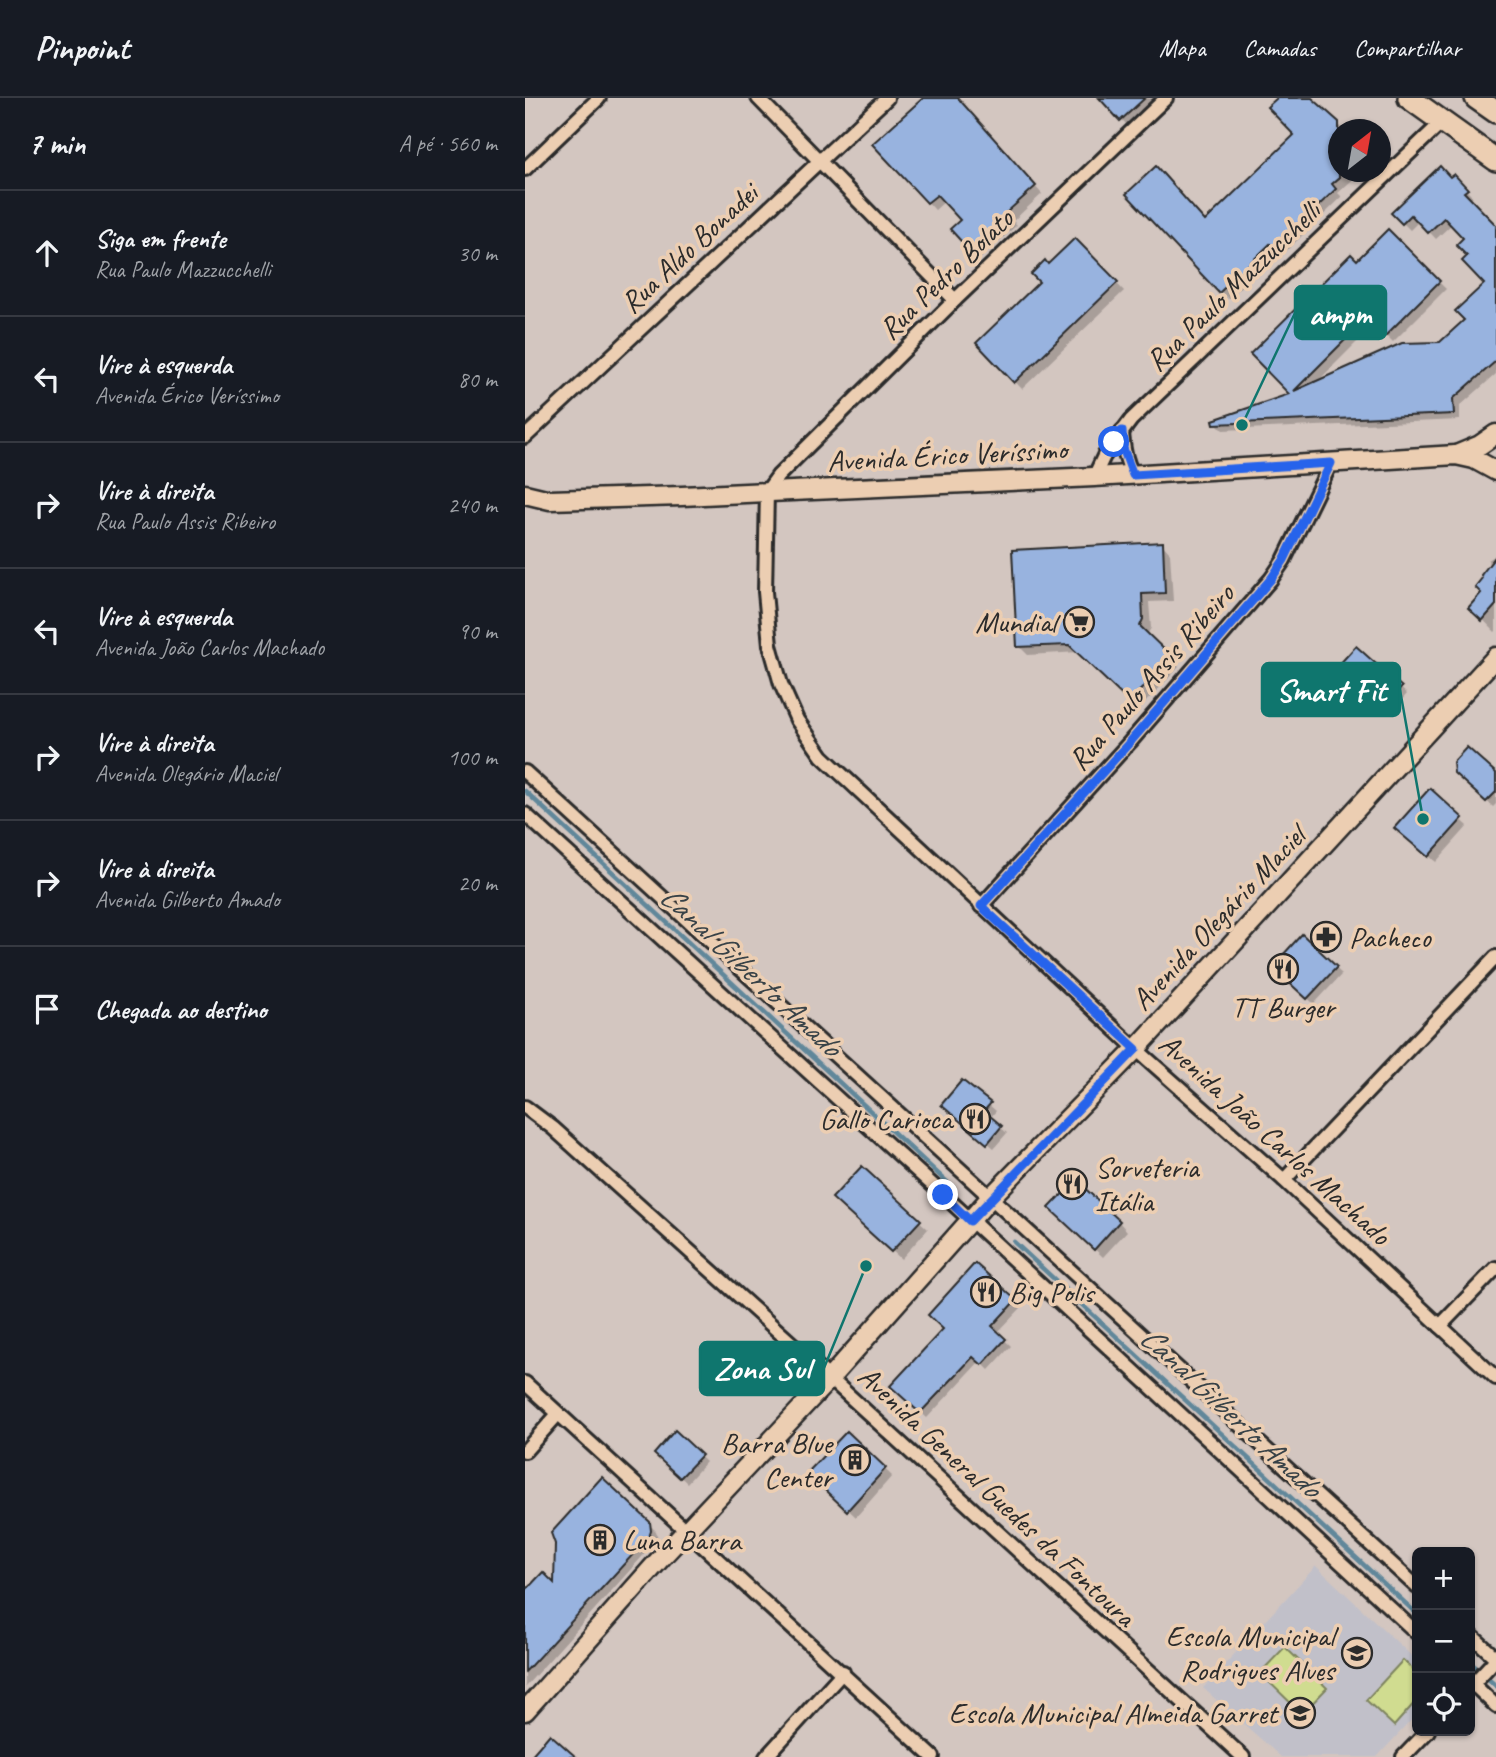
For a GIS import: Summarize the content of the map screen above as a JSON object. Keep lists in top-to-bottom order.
{
  "streets": {
    "main road": ["Avenida Érico Veríssimo", "Avenida Olegário Maciel"],
    "street": [
      "Rua Aldo Bonadei",
      "Rua Pedro Bolato",
      "Rua Paulo Mazzucchelli",
      "Rua Paulo Assis Ribeiro",
      "Avenida João Carlos Machado",
      "Avenida General Guedes da Fontoura"
    ]
  },
  "crossings": [
    ["Rua Pedro Bolato", "Avenida Érico Veríssimo"],
    ["Rua Pedro Bolato", "Avenida João Carlos Machado"],
    ["Rua Paulo Mazzucchelli", "Avenida Érico Veríssimo"],
    ["Avenida Érico Veríssimo", "Rua Paulo Assis Ribeiro"],
    ["Avenida Érico Veríssimo", "Avenida João Carlos Machado"],
    ["Rua Paulo Assis Ribeiro", "Avenida João Carlos Machado"],
    ["Avenida Olegário Maciel", "Avenida João Carlos Machado"],
    ["Avenida Olegário Maciel", "Avenida General Guedes da Fontoura"]
  ],
  "water": ["Canal Gilberto Amado"],
  "places": {
    "other": ["ampm", "Smart Fit", "Zona Sul"],
    "supermarket": ["Mundial"],
    "pharmacy": ["Pacheco"],
    "restaurant": [
      "TT Burger",
      "Gallo Carioca",
      "Sorveteria Itália",
      "Big Polis"
    ],
    "building": ["Barra Blue Center", "Luna Barra"],
    "school or university": ["Escola Municipal Rodrigues Alves", "Escola Municipal Almeida Garret"]
  },
  "north": "top right",
  "page": {
    "header": "Pinpoint",
    "nav": ["Mapa", "Camadas", "Compartilhar"],
    "heading": ["7 min", "A pé · 560 m"],
    "list": [
      ["Siga em frente", "Rua Paulo Mazzucchelli", "30 m"],
      ["Vire à esquerda", "Avenida Érico Veríssimo", "80 m"],
      ["Vire à direita", "Rua Paulo Assis Ribeiro", "240 m"],
      ["Vire à esquerda", "Avenida João Carlos Machado", "90 m"],
      ["Vire à direita", "Avenida Olegário Maciel", "100 m"],
      ["Vire à direita", "Avenida Gilberto Amado", "20 m"],
      "Chegada ao destino"
    ],
    "map_buttons": ["+", "−"]
  }
}
